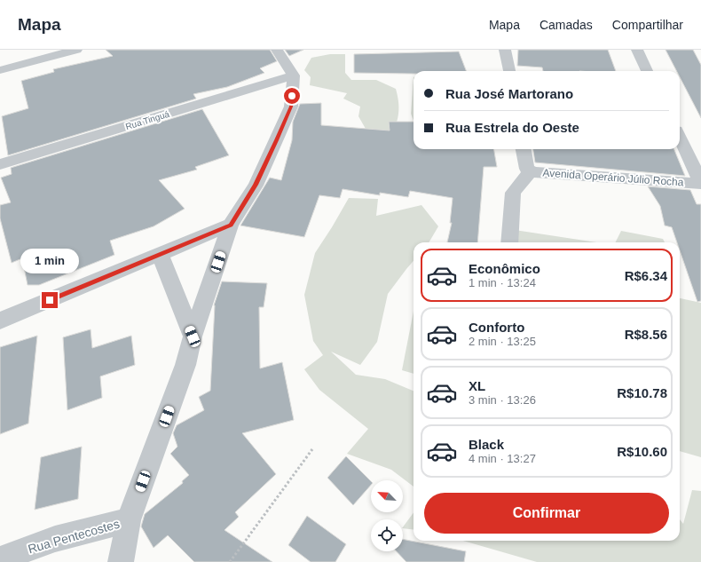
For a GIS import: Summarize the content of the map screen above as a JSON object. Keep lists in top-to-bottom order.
{
  "streets": {
    "street": ["Rua Tinguá", "Avenida Operário Júlio Rocha", "Rua Pentecostes"]
  },
  "north": "top left",
  "page": {
    "header": "Mapa",
    "nav": ["Mapa", "Camadas", "Compartilhar"],
    "banner": ["Rua José Martorano", "Rua Estrela do Oeste"],
    "bubble": "1 min",
    "list": [
      {
        "name": "Econômico",
        "note": "1 min · 13:24",
        "value": "R$6.34"
      },
      {
        "name": "Conforto",
        "note": "2 min · 13:25",
        "value": "R$8.56"
      },
      {
        "name": "XL",
        "note": "3 min · 13:26",
        "value": "R$10.78"
      },
      {
        "name": "Black",
        "note": "4 min · 13:27",
        "value": "R$10.60"
      }
    ],
    "buttons": "Confirmar"
  }
}
